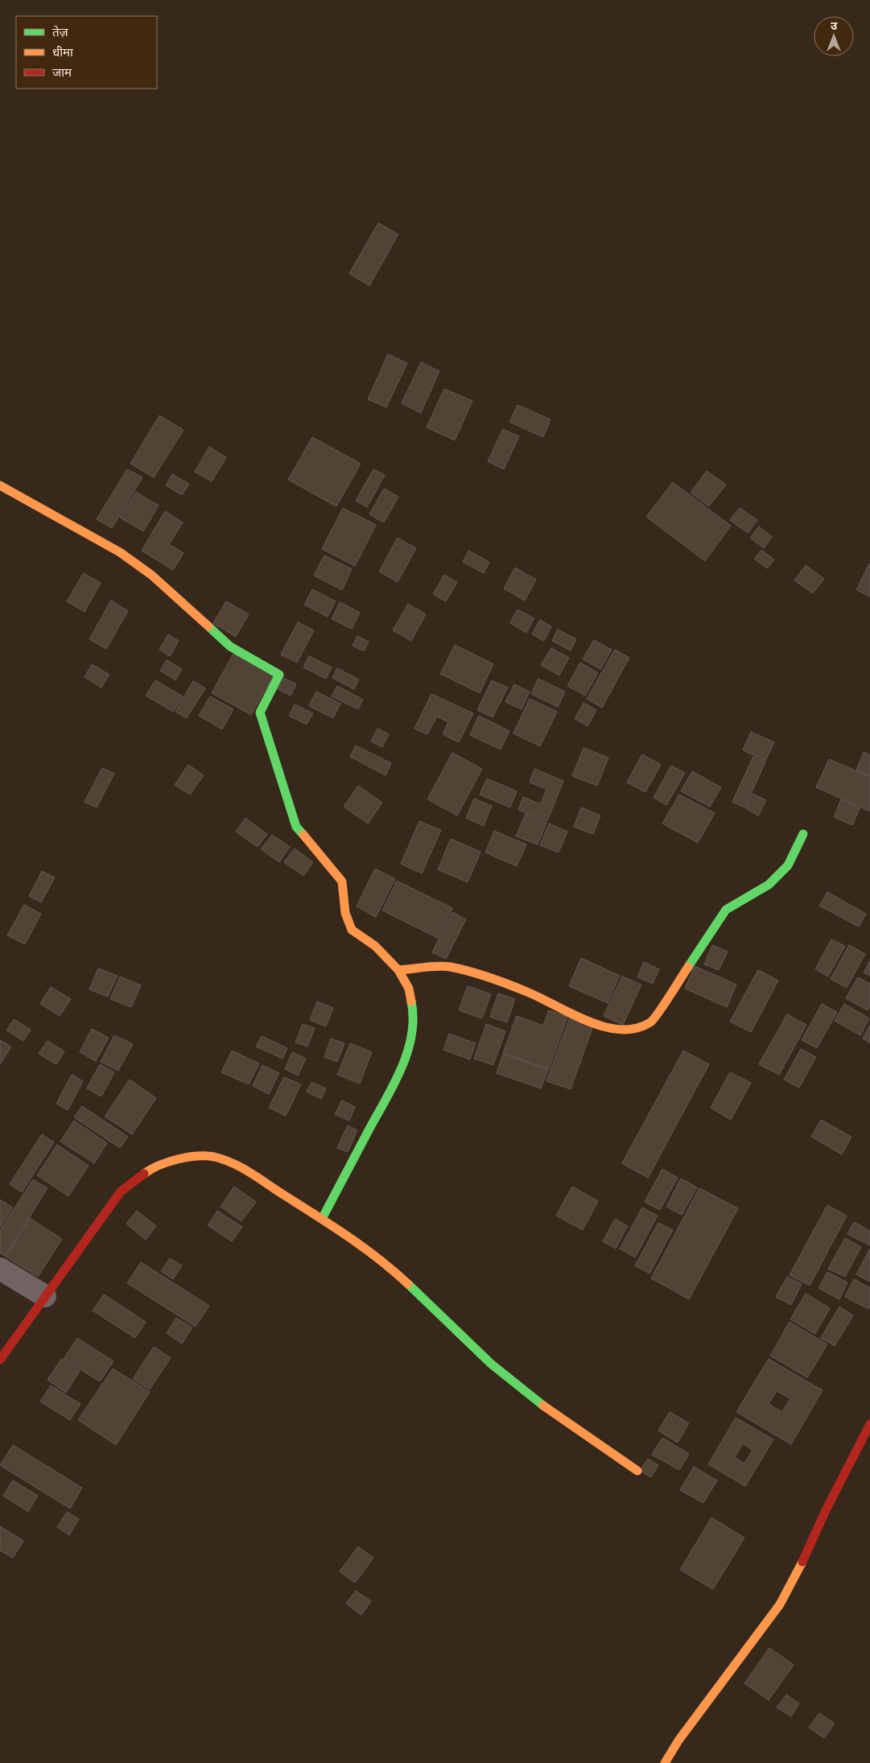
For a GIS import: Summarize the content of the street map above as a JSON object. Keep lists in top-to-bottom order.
{
  "legend": ["तेज़", "धीमा", "जाम"],
  "north": "top"
}
